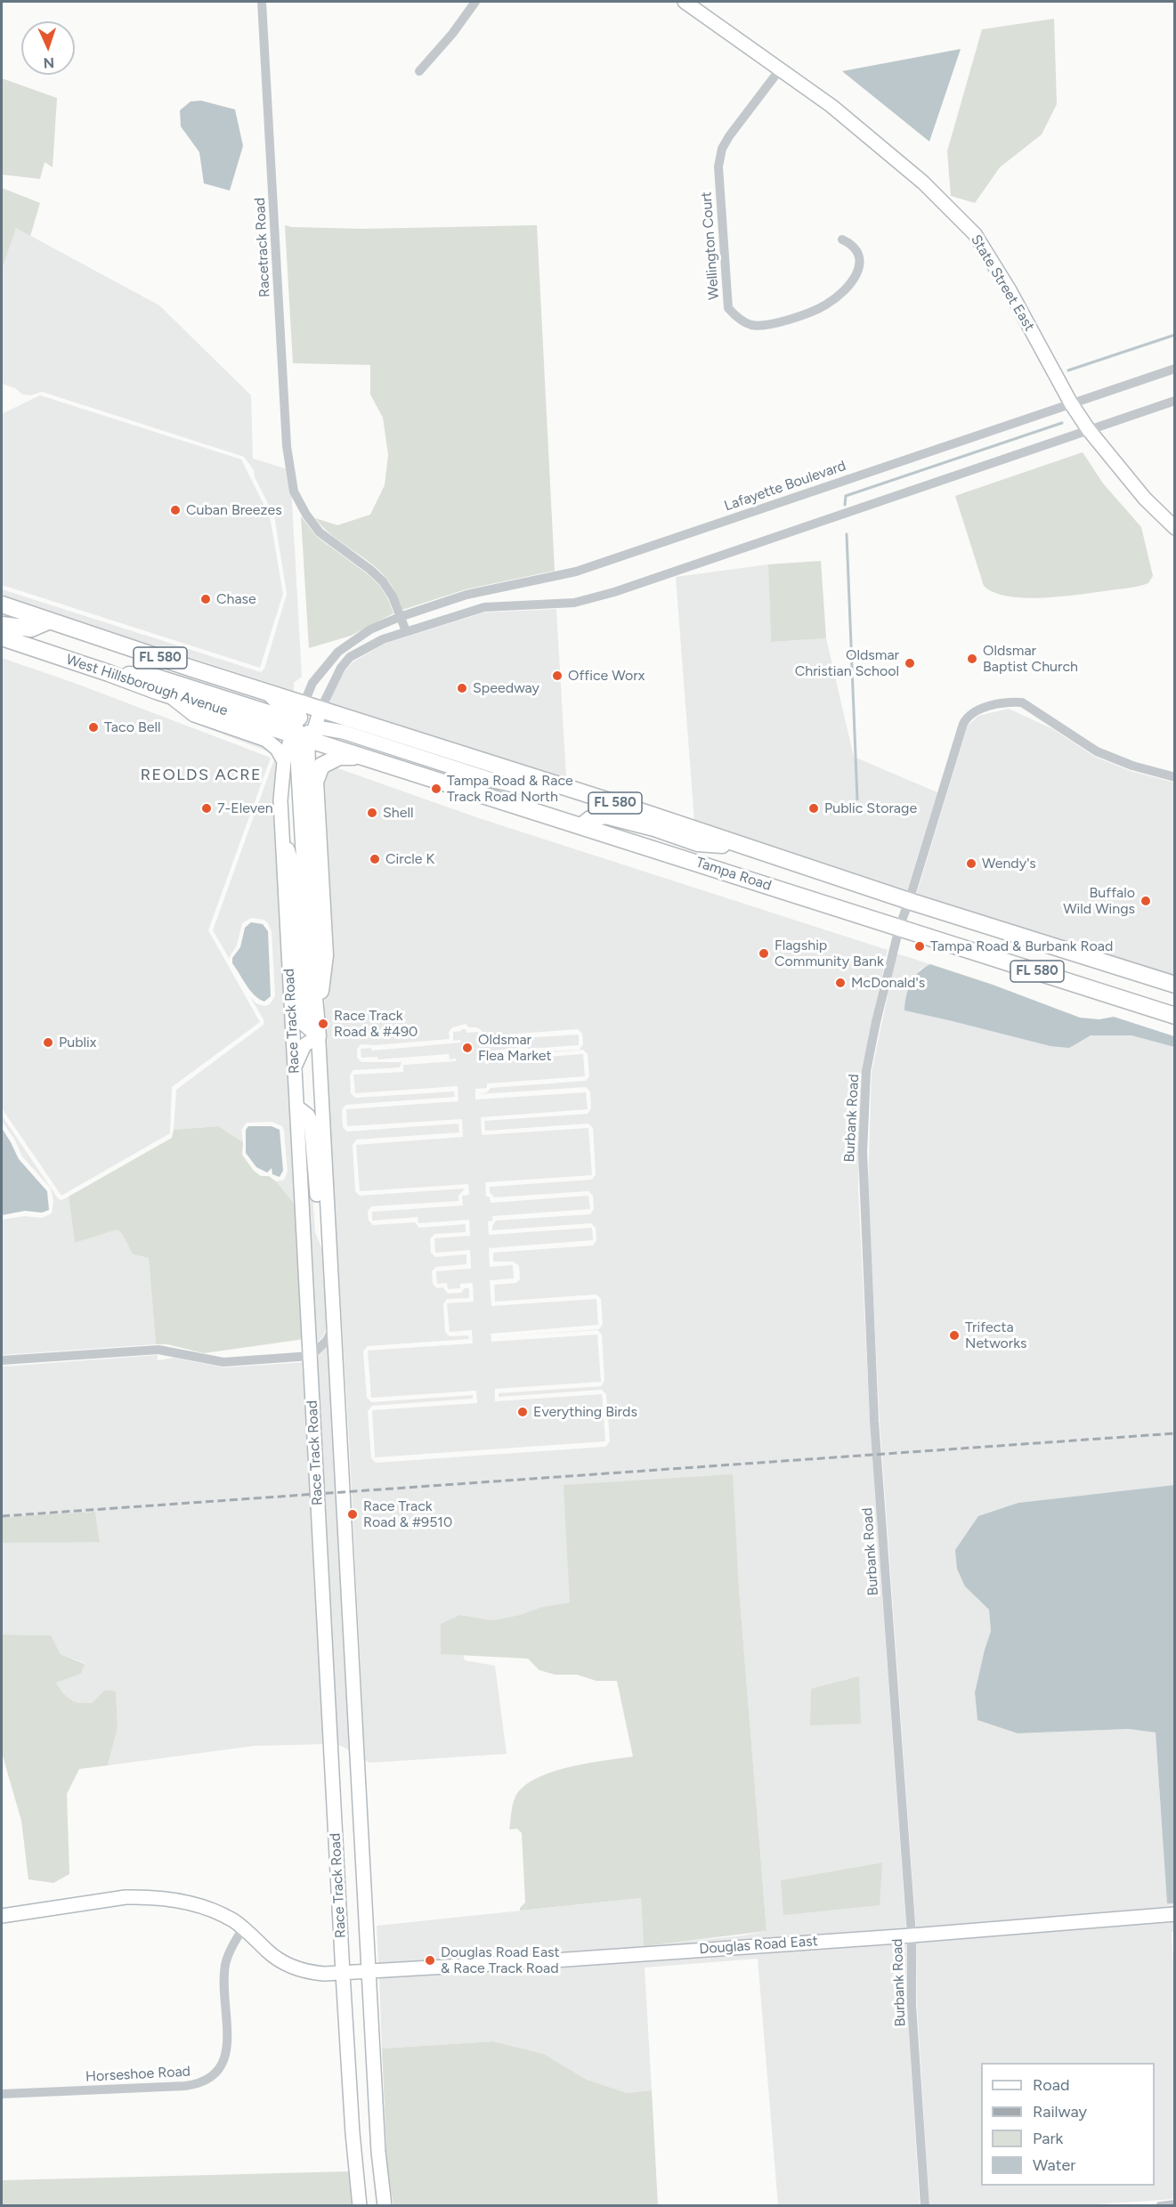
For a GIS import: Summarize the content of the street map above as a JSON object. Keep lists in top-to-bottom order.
{
  "streets": {
    "main road": [
      "State Street East",
      "FL 580",
      "West Hillsborough Avenue",
      "Tampa Road",
      "Race Track Road",
      "Douglas Road East"
    ],
    "street": [
      "Wellington Court",
      "Racetrack Road",
      "Lafayette Boulevard",
      "Burbank Road",
      "Horseshoe Road"
    ]
  },
  "crossings": [
    ["Wellington Court", "State Street East"],
    ["Racetrack Road", "Lafayette Boulevard"],
    ["State Street East", "Lafayette Boulevard"],
    ["Lafayette Boulevard", "West Hillsborough Avenue"],
    ["Lafayette Boulevard", "Tampa Road"],
    ["Lafayette Boulevard", "Race Track Road"],
    ["West Hillsborough Avenue", "Tampa Road"],
    ["West Hillsborough Avenue", "Race Track Road"],
    ["Tampa Road", "Race Track Road"],
    ["Tampa Road", "Burbank Road"],
    ["Race Track Road", "Douglas Road East"],
    ["Burbank Road", "Douglas Road East"],
    ["Douglas Road East", "Horseshoe Road"]
  ],
  "districts": ["REOLDS ACRE"],
  "places": [
    "Cuban Breezes",
    "Chase",
    "Oldsmar Baptist Church",
    "Oldsmar Christian School",
    "Office Worx",
    "Speedway",
    "Taco Bell",
    "Tampa Road & Race Track Road North",
    "7-Eleven",
    "Public Storage",
    "Shell",
    "Circle K",
    "Wendy's",
    "Buffalo Wild Wings",
    "Tampa Road & Burbank Road",
    "Flagship Community Bank",
    "McDonald's",
    "Race Track Road & #490",
    "Publix",
    "Oldsmar Flea Market",
    "Trifecta Networks",
    "Everything Birds",
    "Race Track Road & #9510",
    "Douglas Road East & Race Track Road"
  ],
  "legend": [
    "Road",
    "Railway",
    "Park",
    "Water"
  ],
  "north": "bottom"
}
